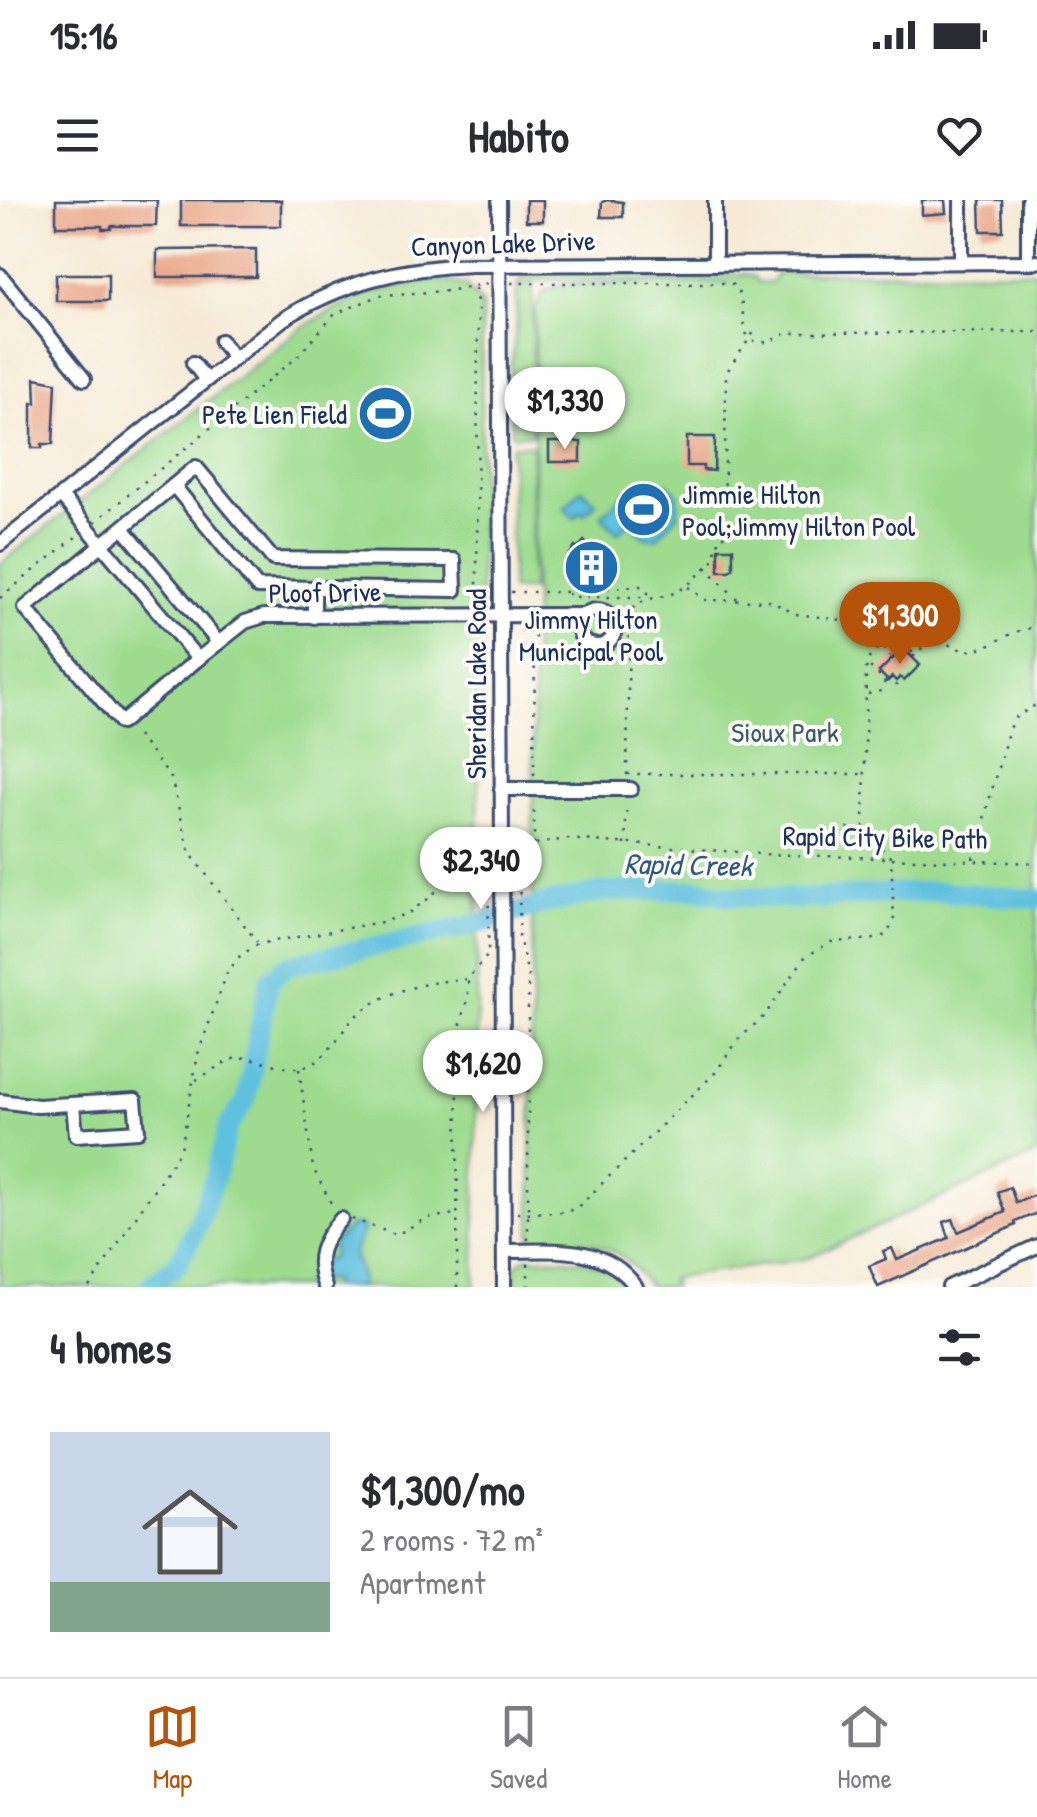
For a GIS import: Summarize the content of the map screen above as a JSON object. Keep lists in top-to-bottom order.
{
  "streets": {
    "street": ["Canyon Lake Drive", "Ploof Drive", "Sheridan Lake Road"],
    "path": ["Rapid City Bike Path"]
  },
  "crossings": [
    ["Canyon Lake Drive", "Sheridan Lake Road"],
    ["Ploof Drive", "Sheridan Lake Road"],
    ["Sheridan Lake Road", "Rapid City Bike Path"]
  ],
  "water": ["Rapid Creek"],
  "parks": ["Sioux Park"],
  "places": {
    "sports": ["Pete Lien Field", "Jimmie Hilton Pool;Jimmy Hilton Pool"],
    "building": ["Jimmy Hilton Municipal Pool"]
  },
  "page": {
    "status": "15:16",
    "header": "Habito",
    "price": [
      "$1,330",
      "$1,300",
      "$2,340",
      "$1,620"
    ],
    "heading": "4 homes",
    "list": [
      {
        "name": "$1,300/mo",
        "note": "2 rooms · 72 m² · Apartment"
      }
    ],
    "tabs": ["Map", "Saved", "Home"]
  }
}
